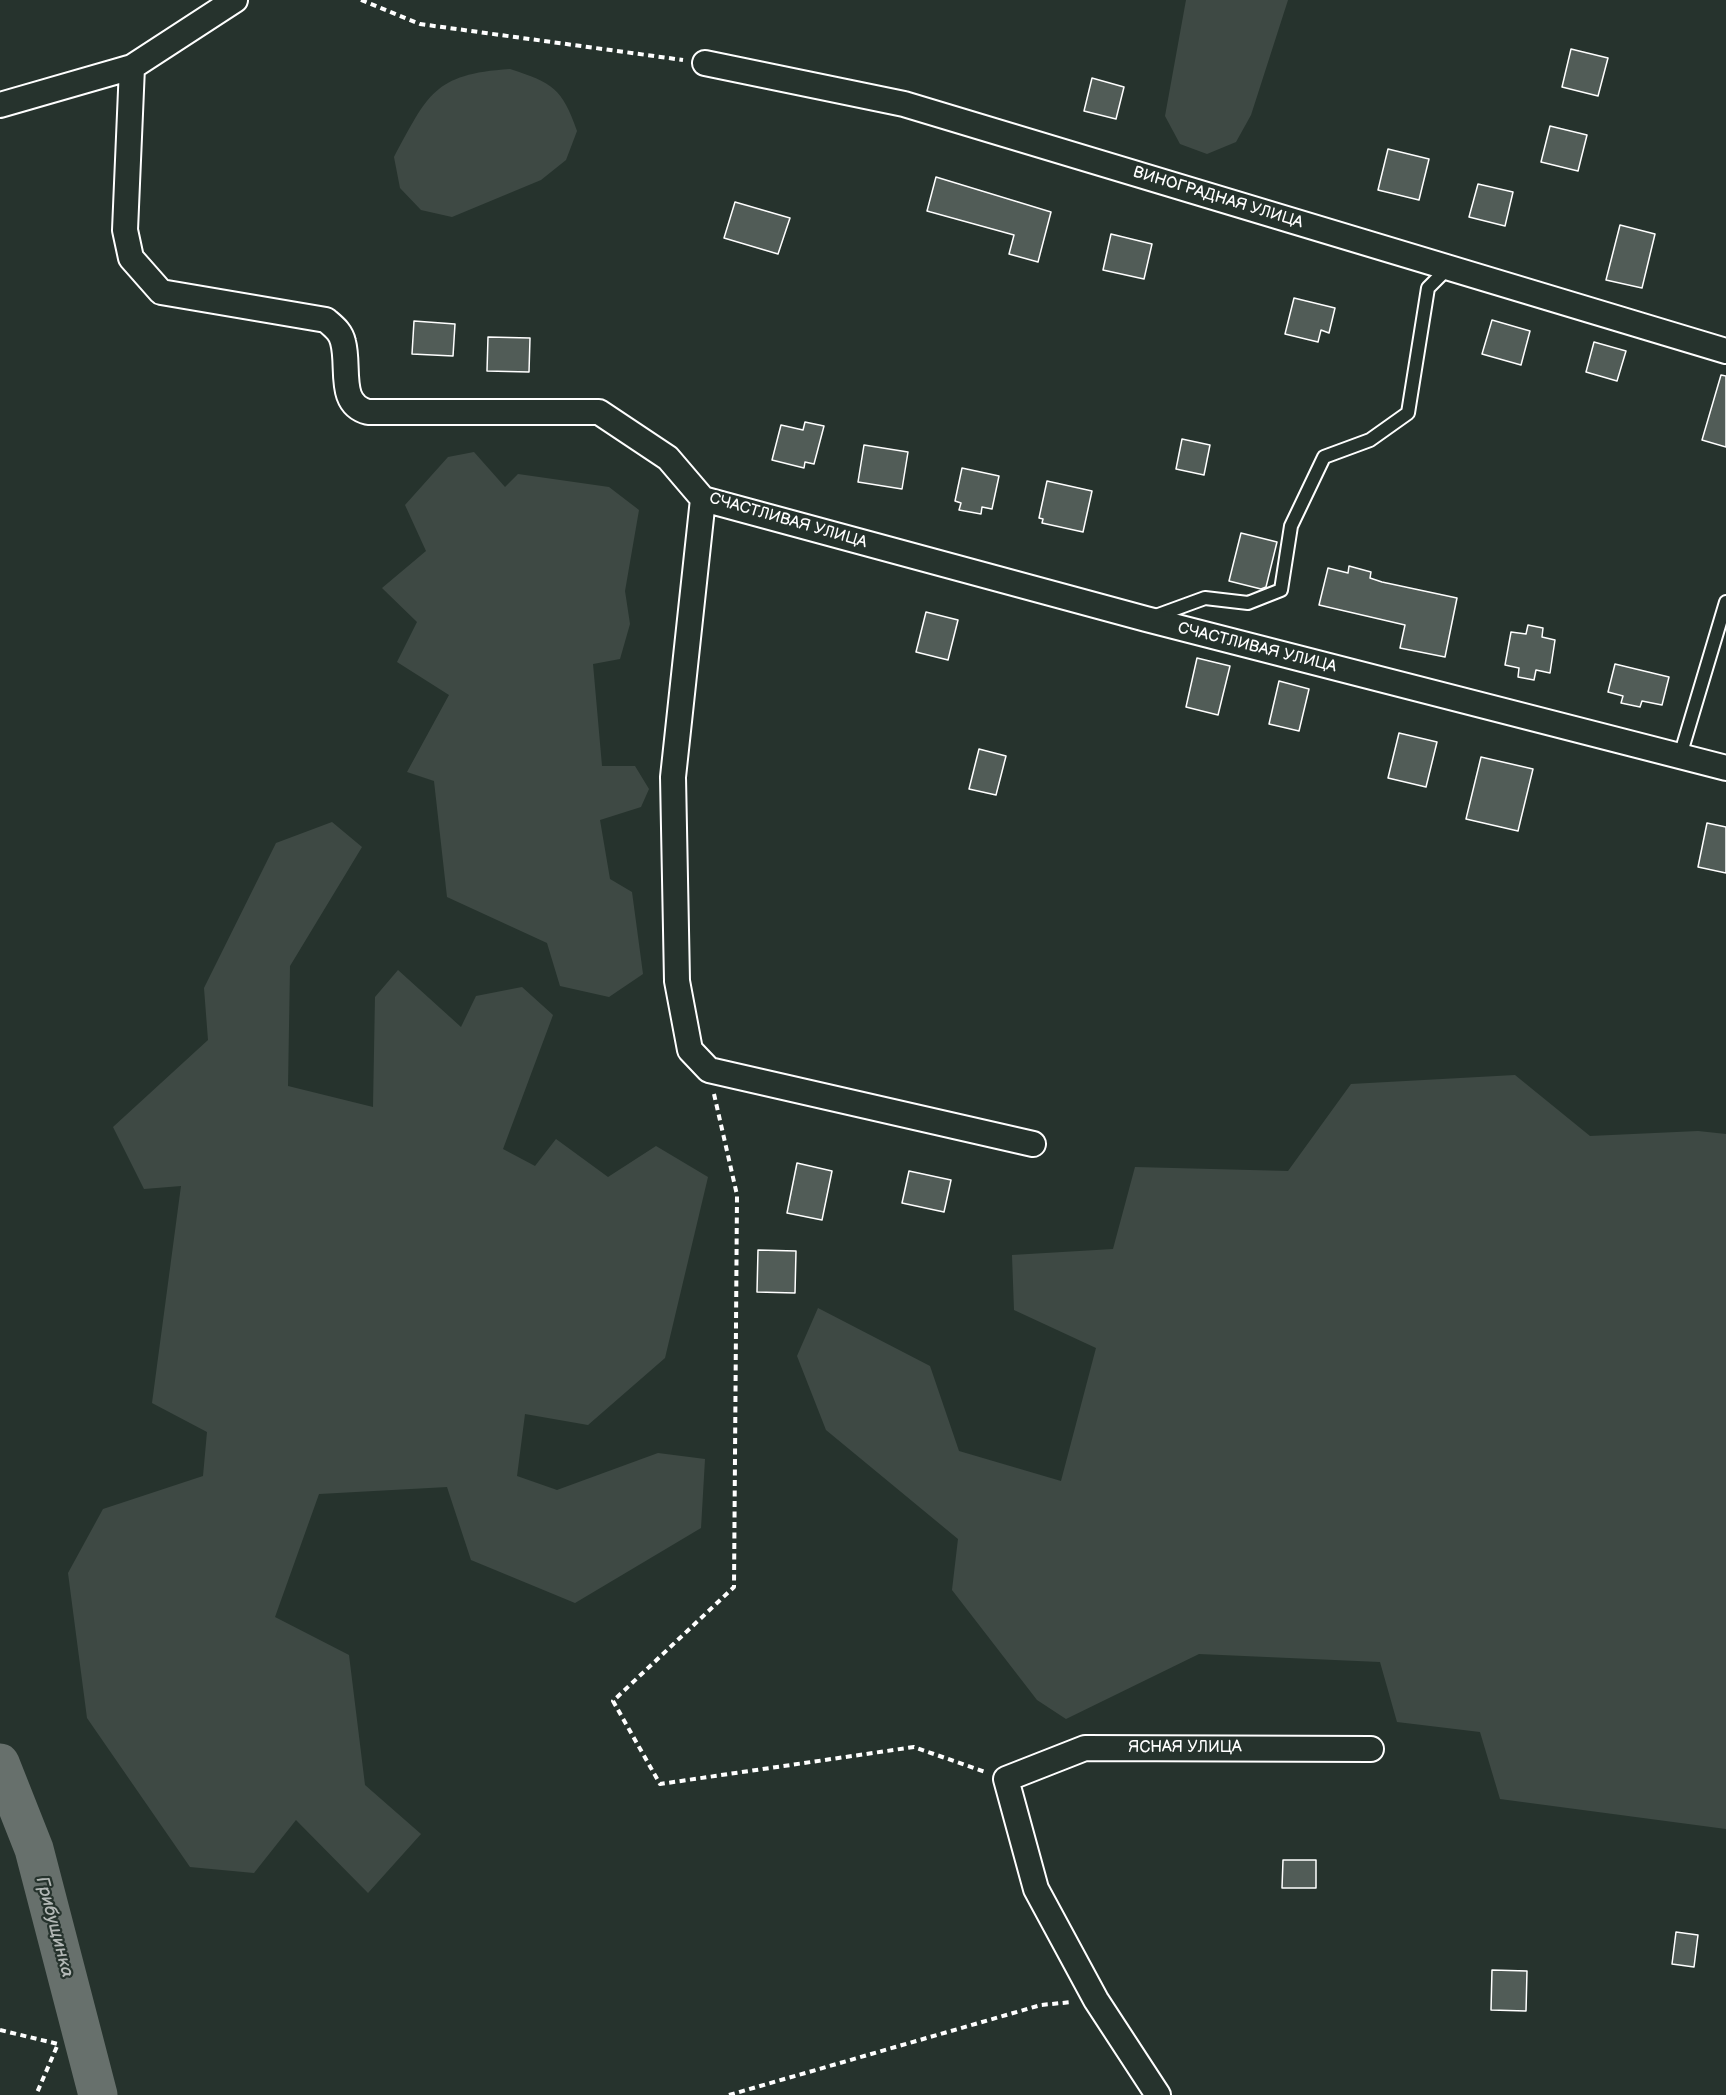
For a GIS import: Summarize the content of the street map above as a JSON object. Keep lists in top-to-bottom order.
{
  "streets": {
    "street": ["ВИНОГРАДНАЯ УЛИЦА", "СЧАСТЛИВАЯ УЛИЦА", "ЯСНАЯ УЛИЦА"]
  },
  "water": ["Грибущинка"]
}
